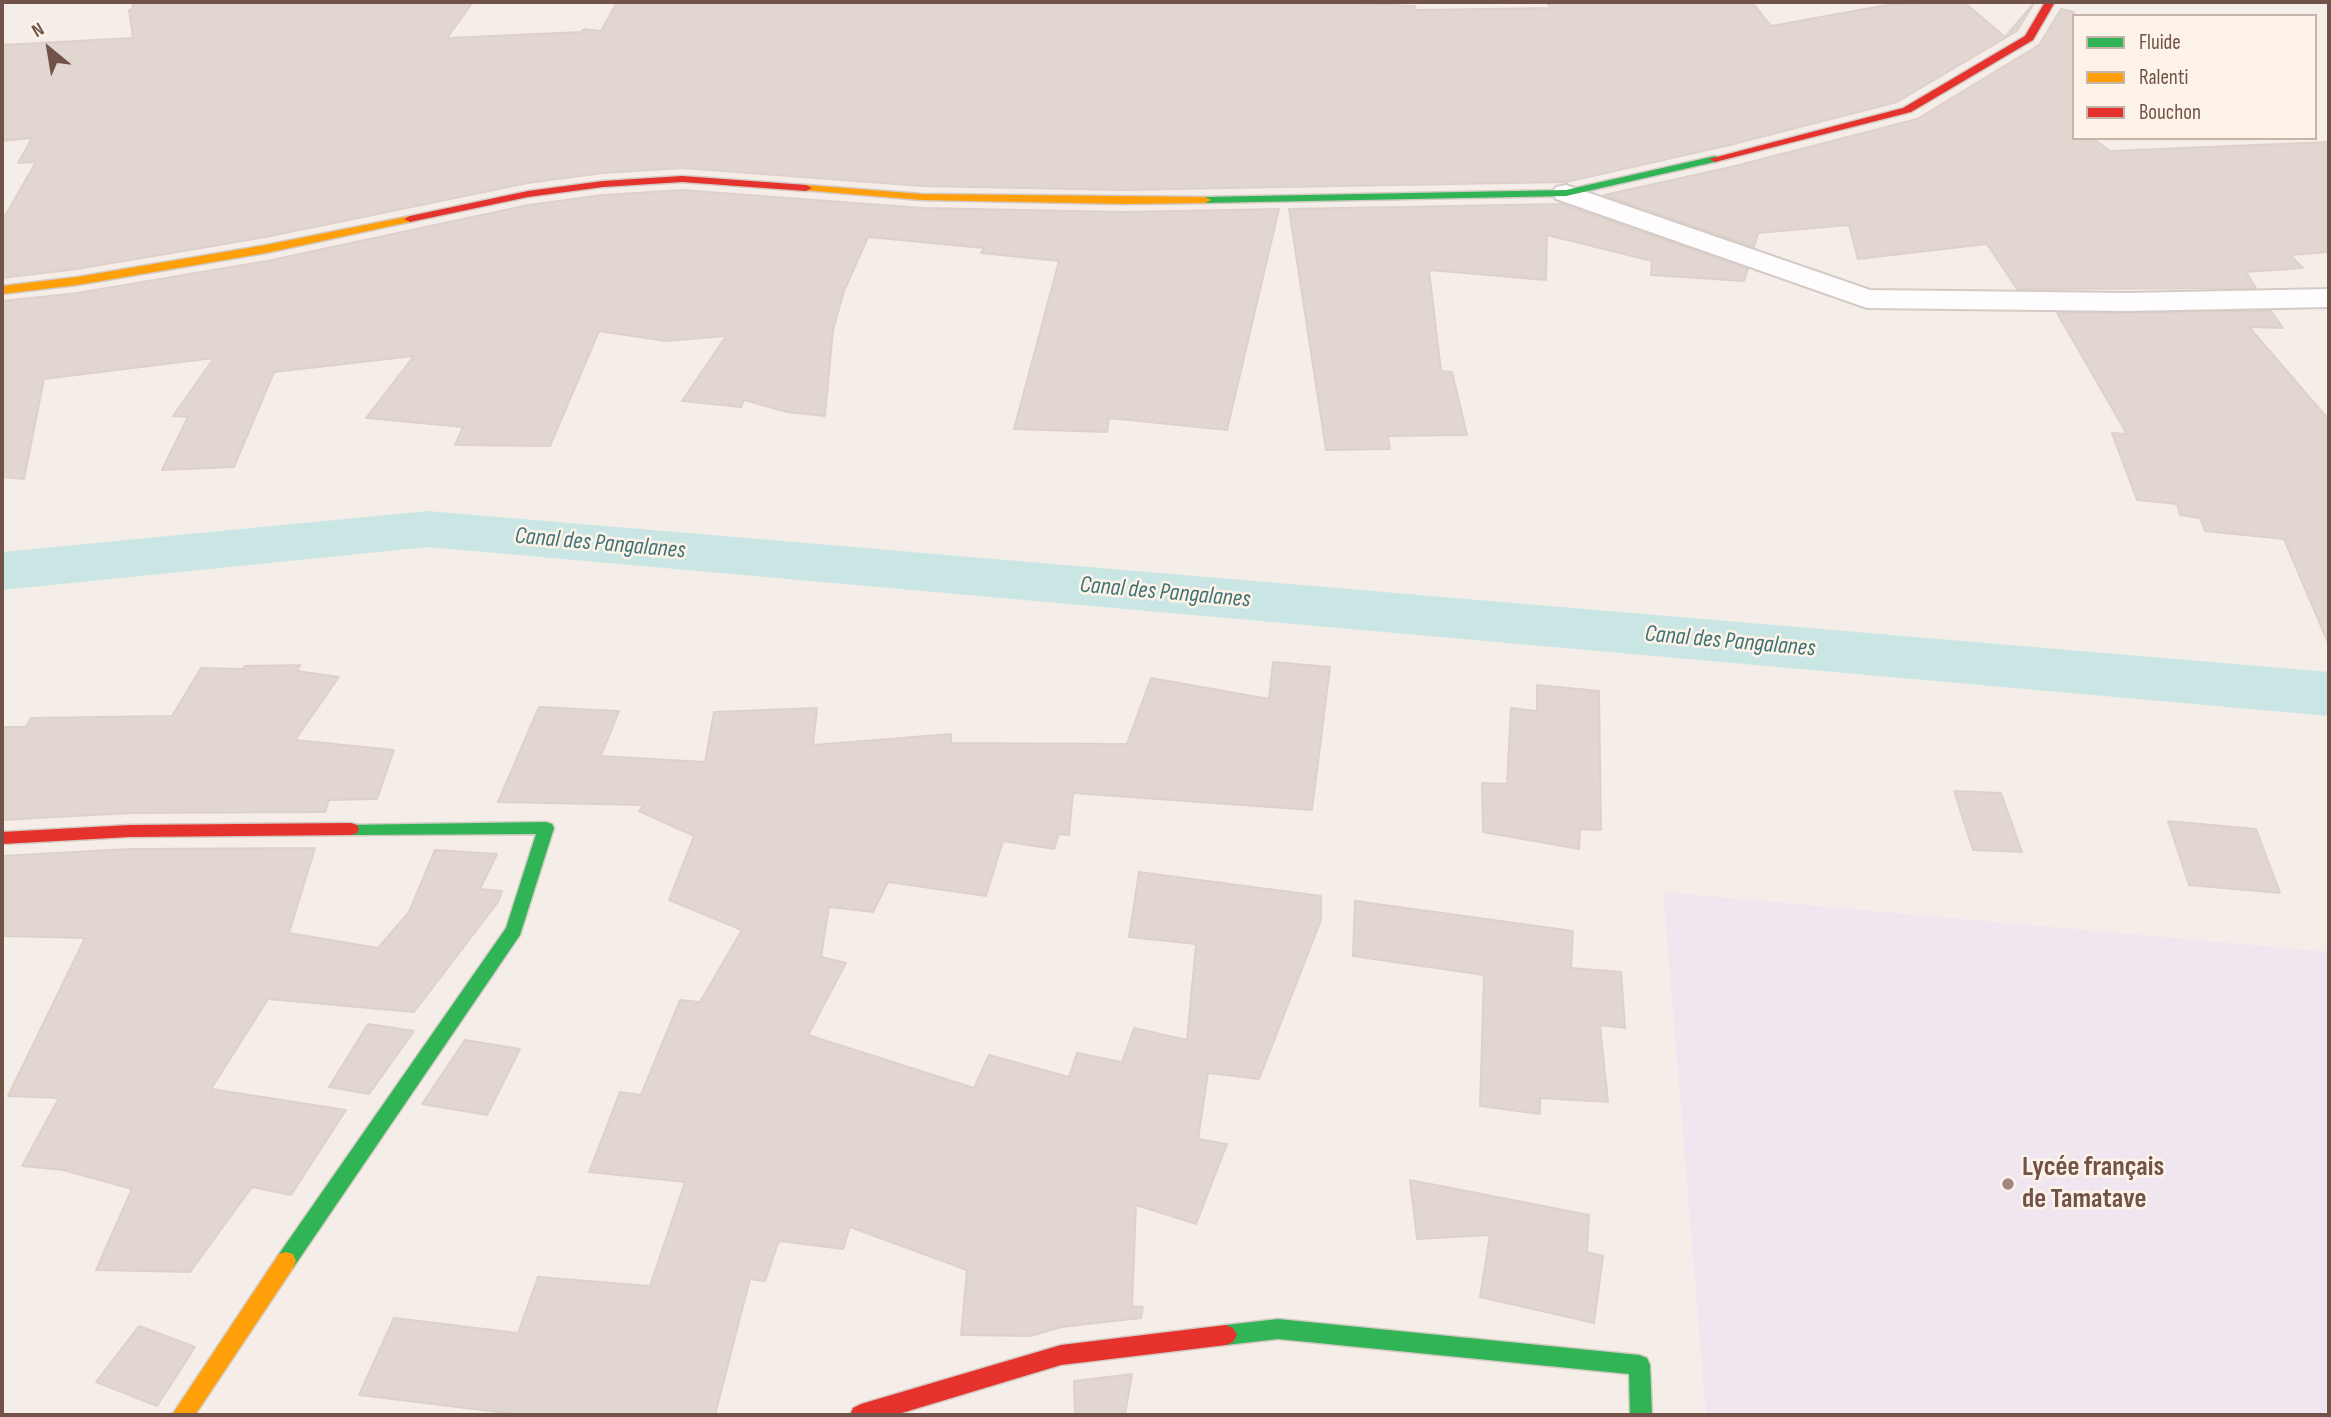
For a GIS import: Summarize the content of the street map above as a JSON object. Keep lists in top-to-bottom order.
{
  "water": ["Canal des Pangalanes"],
  "places": ["Lycée français de Tamatave"],
  "legend": ["Fluide", "Ralenti", "Bouchon"],
  "north": "top left"
}
